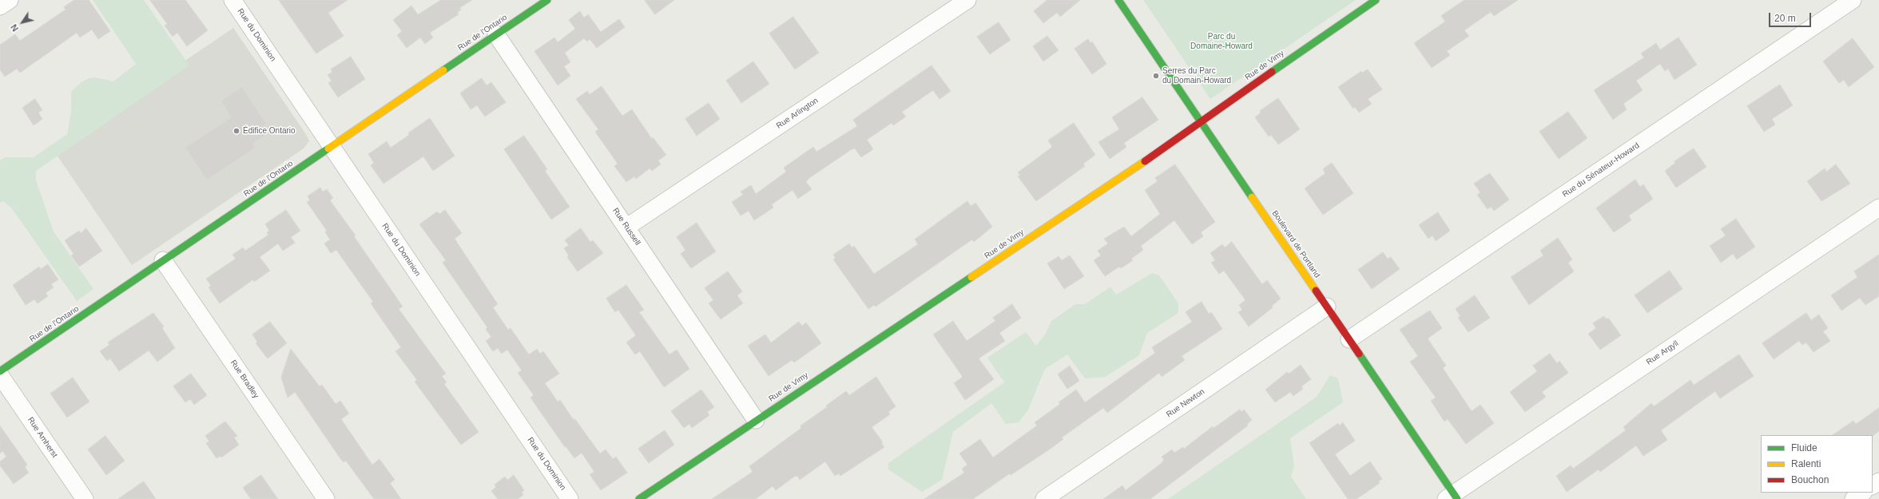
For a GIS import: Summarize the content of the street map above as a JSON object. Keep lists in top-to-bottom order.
{
  "streets": {
    "street": [
      "Rue de l'Ontario",
      "Rue du Dominion",
      "Rue de Vimy",
      "Rue Arlington",
      "Rue du Sénateur-Howard",
      "Rue Russell",
      "Boulevard de Portland",
      "Rue Argyll",
      "Rue Bradley",
      "Rue Newton",
      "Rue Amherst"
    ]
  },
  "crossings": [
    ["Rue de l'Ontario", "Rue du Dominion"],
    ["Rue de l'Ontario", "Rue Russell"],
    ["Rue de l'Ontario", "Rue Bradley"],
    ["Rue de Vimy", "Rue Russell"],
    ["Rue de Vimy", "Boulevard de Portland"],
    ["Rue Arlington", "Rue Russell"],
    ["Rue du Sénateur-Howard", "Boulevard de Portland"],
    ["Boulevard de Portland", "Rue Argyll"],
    ["Boulevard de Portland", "Rue Newton"]
  ],
  "parks": ["Parc du Domaine-Howard"],
  "places": ["Serres du Parc du Domain-Howard", "Édifice Ontario"],
  "legend": ["Fluide", "Ralenti", "Bouchon"],
  "scale_bar": "20 m",
  "north": "bottom left"
}
